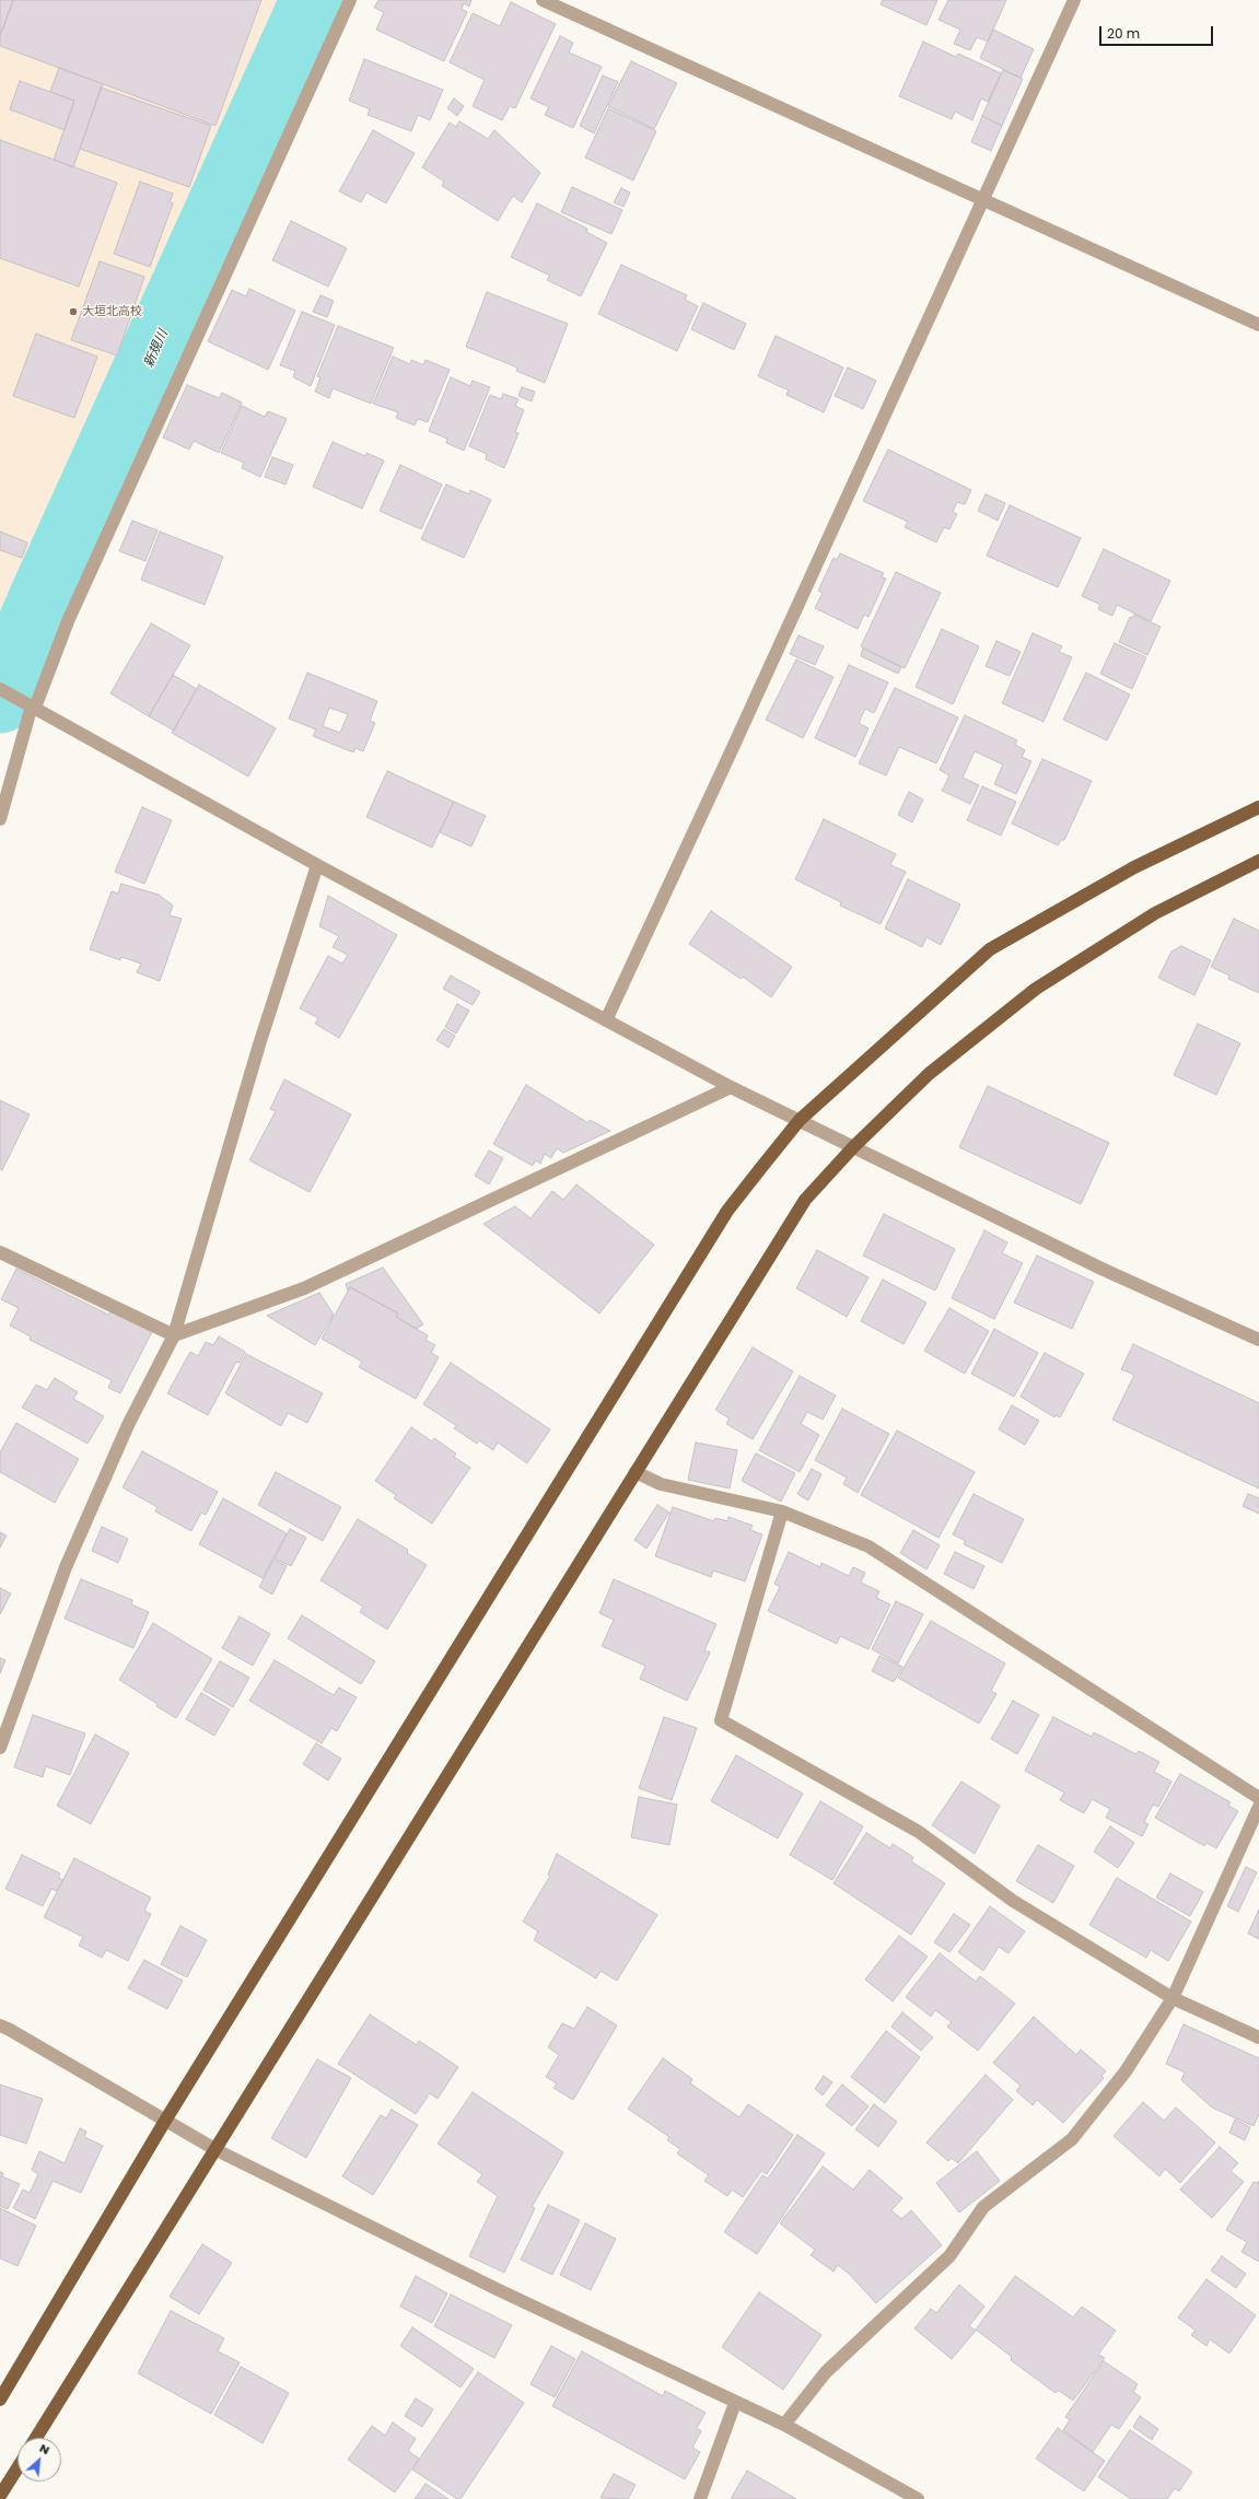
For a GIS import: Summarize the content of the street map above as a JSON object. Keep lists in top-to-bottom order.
{
  "water": ["新規川"],
  "places": ["大垣北高校"],
  "scale_bar": "20 m",
  "north": "top right"
}
